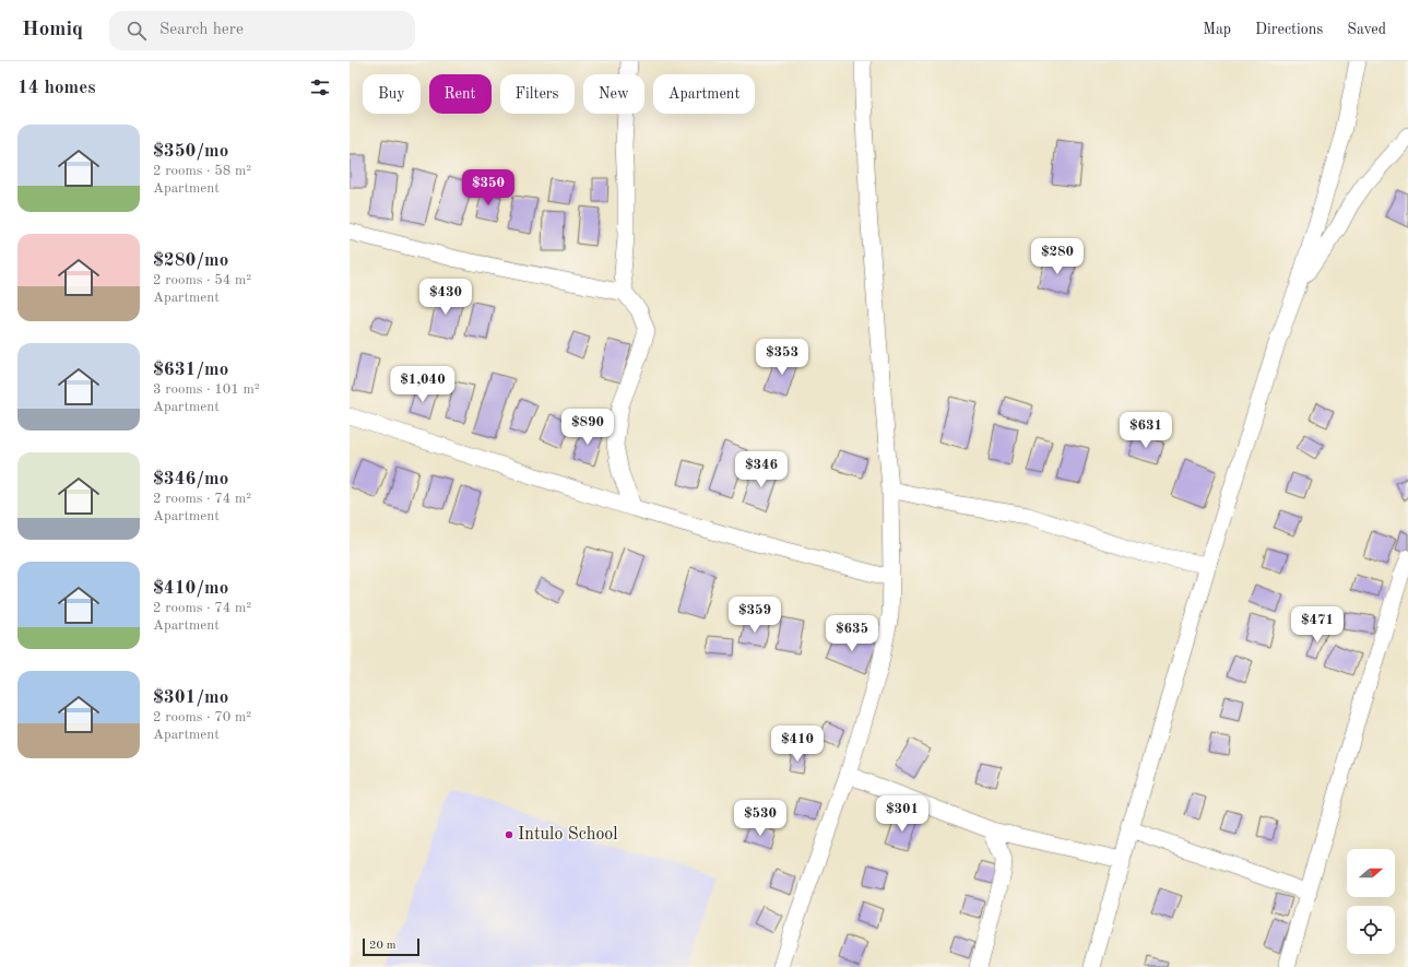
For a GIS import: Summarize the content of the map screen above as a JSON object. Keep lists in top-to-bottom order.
{
  "places": ["Intulo School"],
  "scale_bar": "20 m",
  "north": "right",
  "page": {
    "header": "Homiq",
    "search": "Search here",
    "nav": ["Map", "Directions", "Saved"],
    "heading": "14 homes",
    "chip": [
      "Buy",
      "Rent",
      "Filters",
      "New",
      "Apartment"
    ],
    "list": [
      {
        "name": "$350/mo",
        "note": "2 rooms · 58 m² · Apartment"
      },
      {
        "name": "$280/mo",
        "note": "2 rooms · 54 m² · Apartment"
      },
      {
        "name": "$631/mo",
        "note": "3 rooms · 101 m² · Apartment"
      },
      {
        "name": "$346/mo",
        "note": "2 rooms · 74 m² · Apartment"
      },
      {
        "name": "$410/mo",
        "note": "2 rooms · 74 m² · Apartment"
      },
      {
        "name": "$301/mo",
        "note": "2 rooms · 70 m² · Apartment"
      }
    ],
    "price": [
      "$350",
      "$280",
      "$430",
      "$353",
      "$1,040",
      "$890",
      "$631",
      "$346",
      "$359",
      "$471",
      "$635",
      "$410",
      "$301",
      "$530"
    ],
    "scale": "20 m"
  }
}
